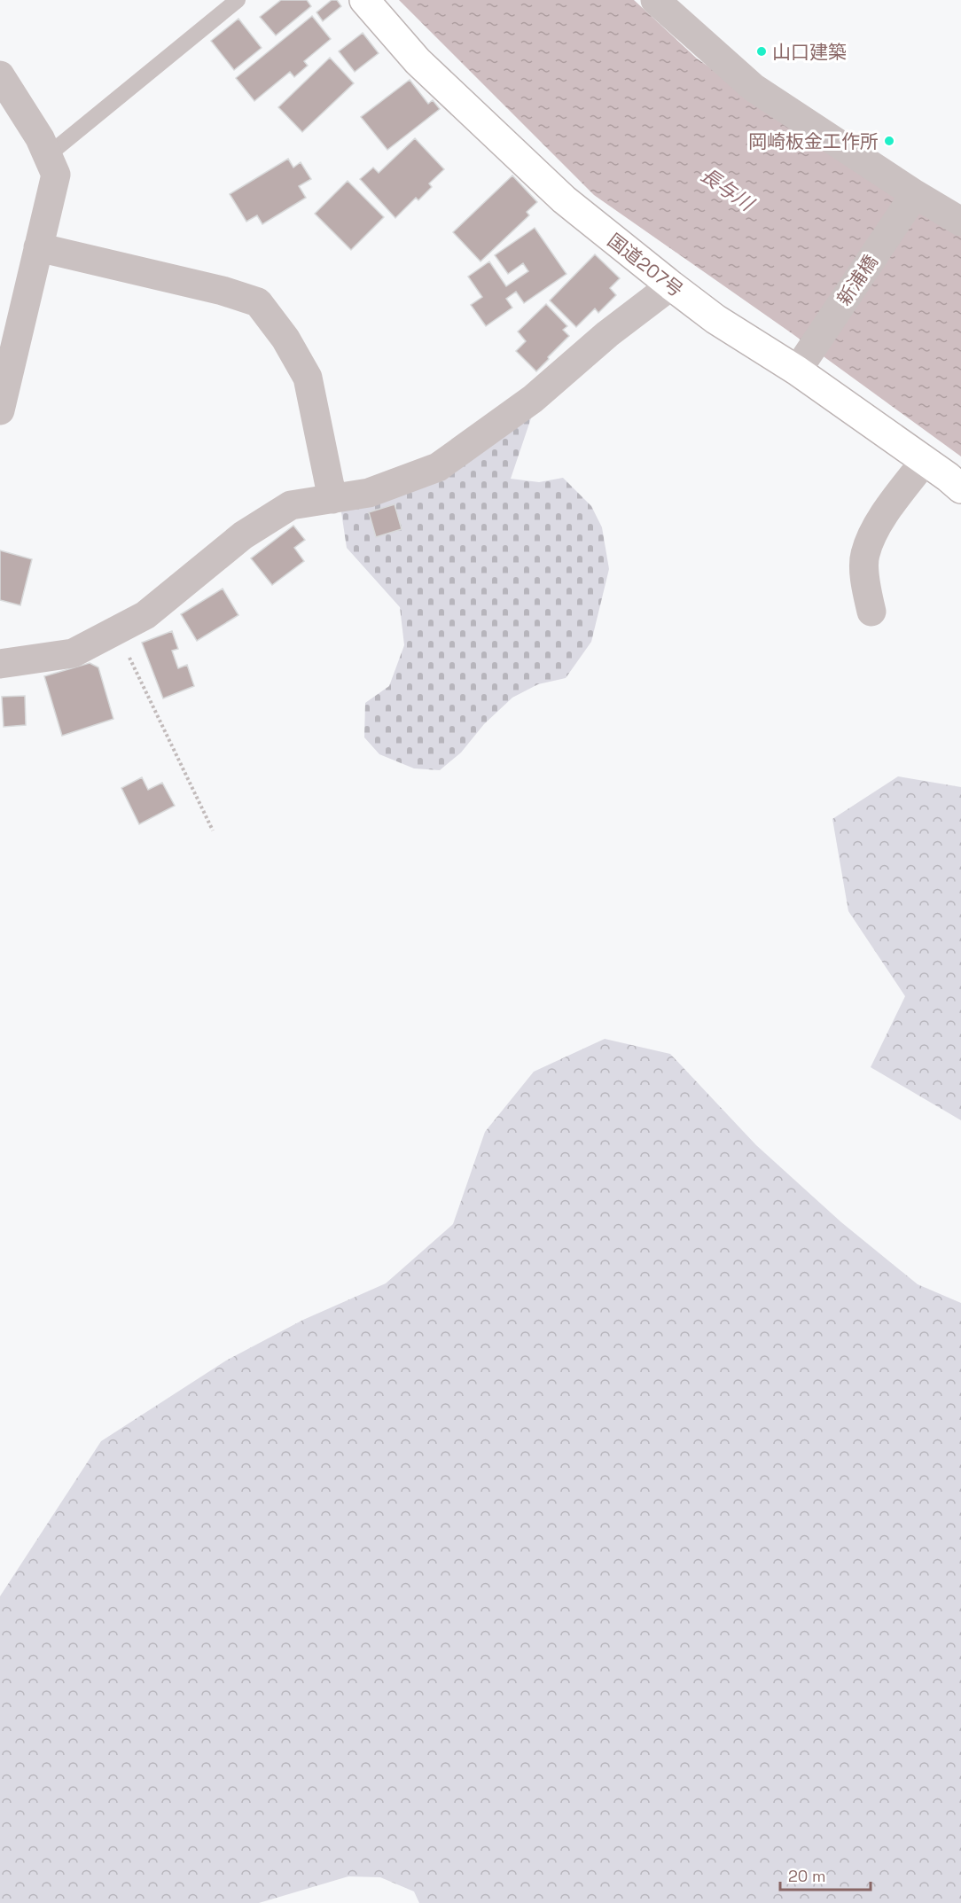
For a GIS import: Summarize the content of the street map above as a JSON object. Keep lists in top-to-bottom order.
{
  "streets": {
    "highway": ["国道207号"],
    "street": ["新浦橋"]
  },
  "crossings": [
    ["国道207号", "新浦橋"]
  ],
  "water": ["長与川"],
  "places": ["山口建築", "岡崎板金工作所"],
  "scale_bar": "20 m"
}
